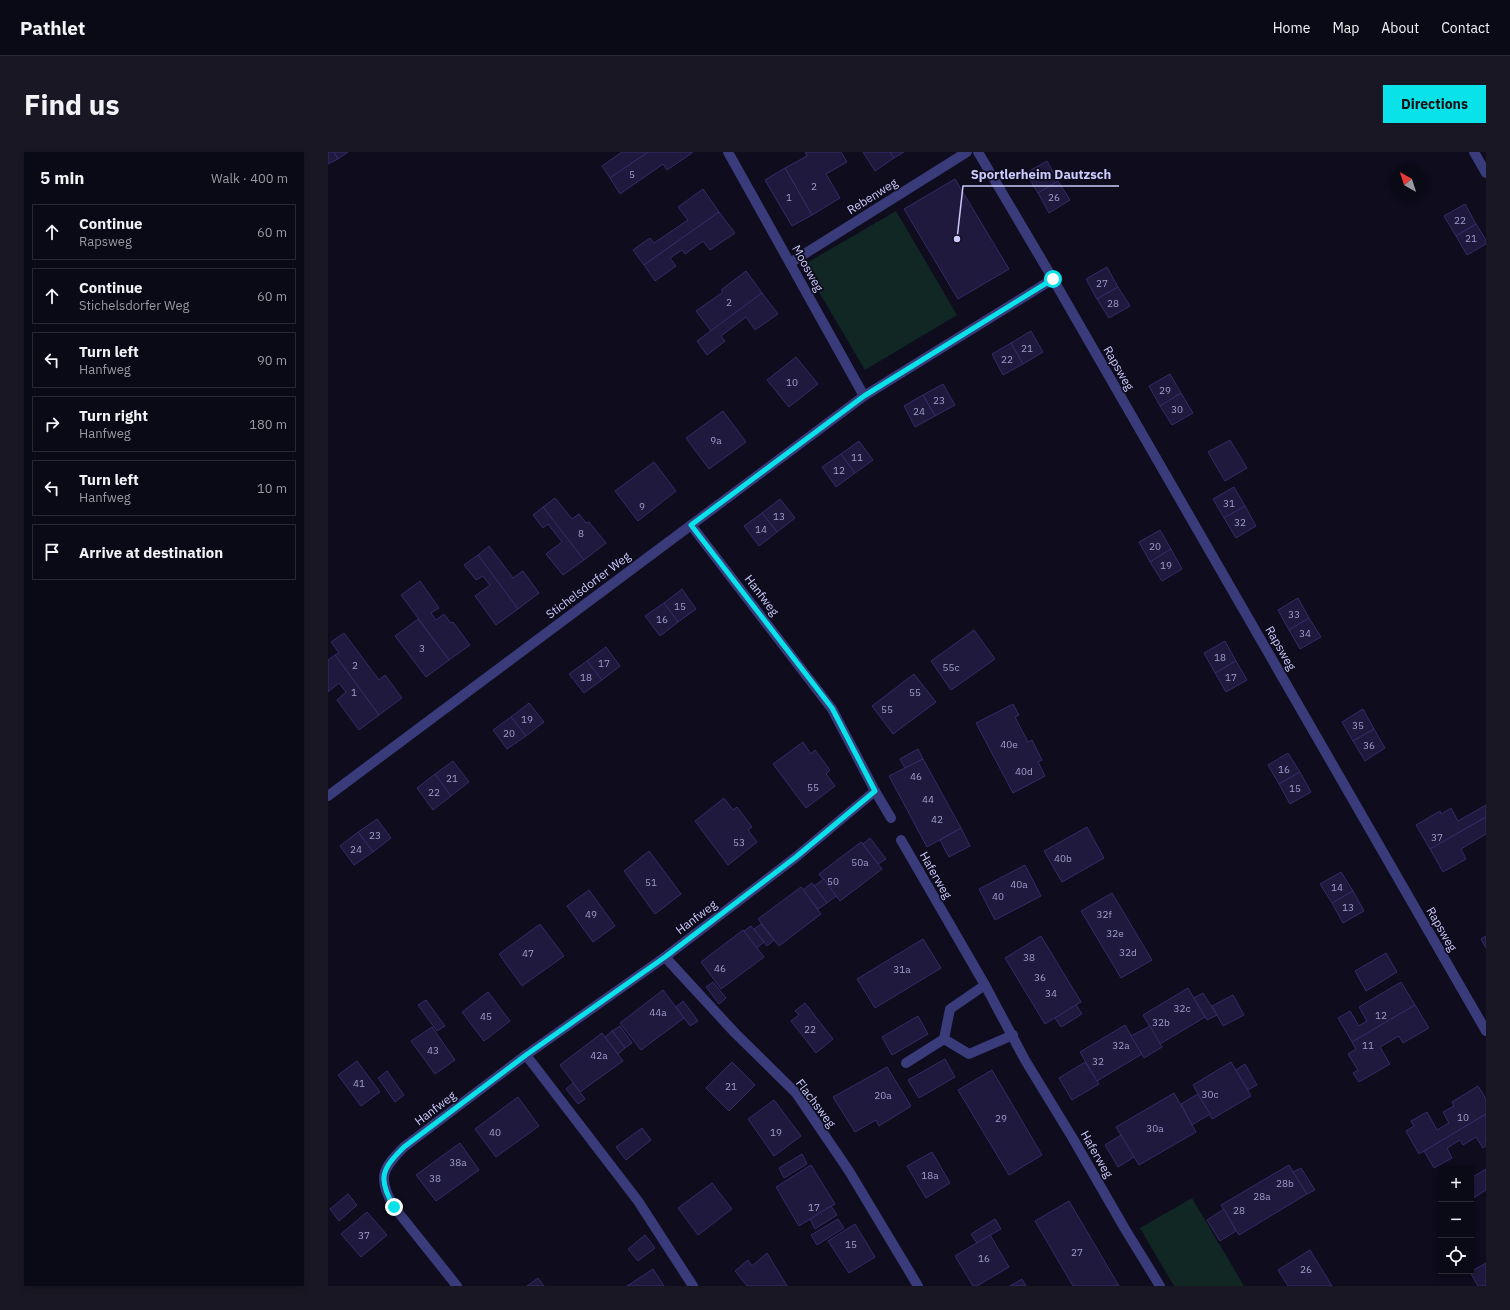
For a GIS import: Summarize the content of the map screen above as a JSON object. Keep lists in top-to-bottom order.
{
  "streets": {
    "street": [
      "Rebenweg",
      "Moosweg",
      "Rapsweg",
      "Stichelsdorfer Weg",
      "Hanfweg",
      "Haferweg",
      "Flachsweg"
    ]
  },
  "crossings": [
    ["Rebenweg", "Moosweg"],
    ["Moosweg", "Stichelsdorfer Weg"],
    ["Stichelsdorfer Weg", "Hanfweg"],
    ["Hanfweg", "Flachsweg"]
  ],
  "places": ["Sportlerheim Dautzsch"],
  "house_numbers": [
    "5",
    "2",
    "1",
    "26",
    "22",
    "21",
    "27",
    "2",
    "28",
    "21",
    "22",
    "10",
    "29",
    "23",
    "30",
    "24",
    "9a",
    "11",
    "12",
    "31",
    "9",
    "13",
    "32",
    "14",
    "8",
    "20",
    "19",
    "15",
    "33",
    "16",
    "34",
    "3",
    "18",
    "17",
    "2",
    "55c",
    "18",
    "17",
    "1",
    "55",
    "55",
    "19",
    "35",
    "20",
    "40e",
    "36",
    "16",
    "40d",
    "46",
    "21",
    "55",
    "15",
    "22",
    "44",
    "42",
    "23",
    "37",
    "53",
    "24",
    "40b",
    "50a",
    "50",
    "51",
    "40a",
    "14",
    "40",
    "13",
    "49",
    "32f",
    "32e",
    "32d",
    "47",
    "38",
    "46",
    "31a",
    "36",
    "34",
    "32c",
    "44a",
    "12",
    "45",
    "32b",
    "22",
    "32a",
    "11",
    "43",
    "42a",
    "32",
    "41",
    "21",
    "30c",
    "20a",
    "10",
    "29",
    "30a",
    "40",
    "19",
    "38a",
    "18a",
    "38",
    "28b",
    "28a",
    "17",
    "28",
    "37",
    "15",
    "27",
    "16",
    "26"
  ],
  "north": "top left",
  "page": {
    "header": "Pathlet",
    "nav": [
      "Home",
      "Map",
      "About",
      "Contact"
    ],
    "buttons": "Directions",
    "title": "Find us",
    "heading": ["5 min", "Walk · 400 m"],
    "list": [
      ["Continue", "Rapsweg", "60 m"],
      ["Continue", "Stichelsdorfer Weg", "60 m"],
      ["Turn left", "Hanfweg", "90 m"],
      ["Turn right", "Hanfweg", "180 m"],
      ["Turn left", "Hanfweg", "10 m"],
      "Arrive at destination"
    ],
    "map_buttons": ["+", "−"]
  }
}
